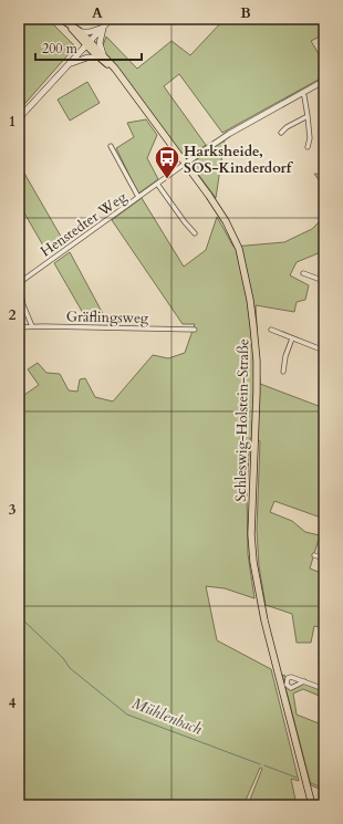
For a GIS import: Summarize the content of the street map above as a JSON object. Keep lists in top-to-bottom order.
{
  "streets": {
    "main road": ["Schleswig-Holstein-Straße"],
    "street": ["Henstedter Weg", "Gräflingsweg"]
  },
  "crossings": [
    ["Henstedter Weg", "Schleswig-Holstein-Straße"]
  ],
  "water": ["Mühlenbach"],
  "places": {
    "bus stop": ["Harksheide, SOS-Kinderdorf"]
  },
  "scale_bar": "200 m",
  "grid": {
    "columns": ["A", "B"],
    "rows": [
      "1",
      "2",
      "3",
      "4"
    ]
  }
}
